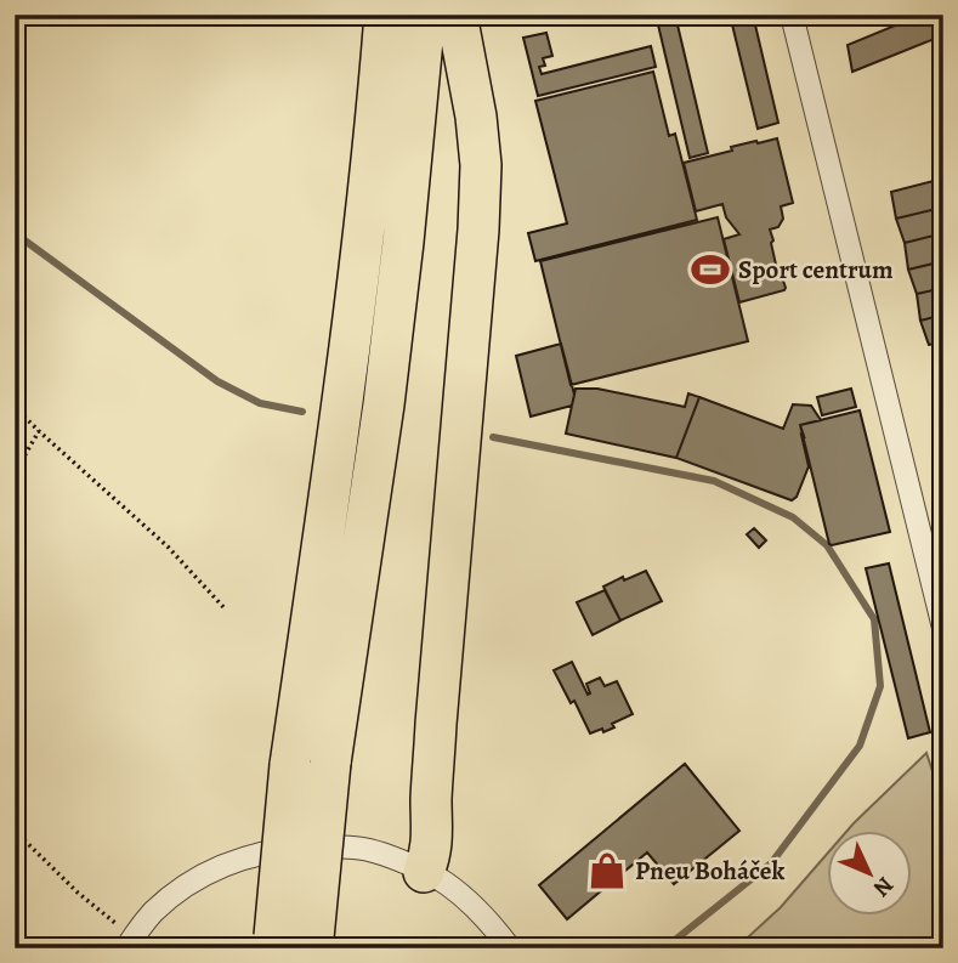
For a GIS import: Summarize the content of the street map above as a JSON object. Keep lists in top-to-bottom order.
{
  "places": {
    "sports": ["Sport centrum"],
    "shop": ["Pneu Boháček"]
  },
  "north": "bottom right"
}
